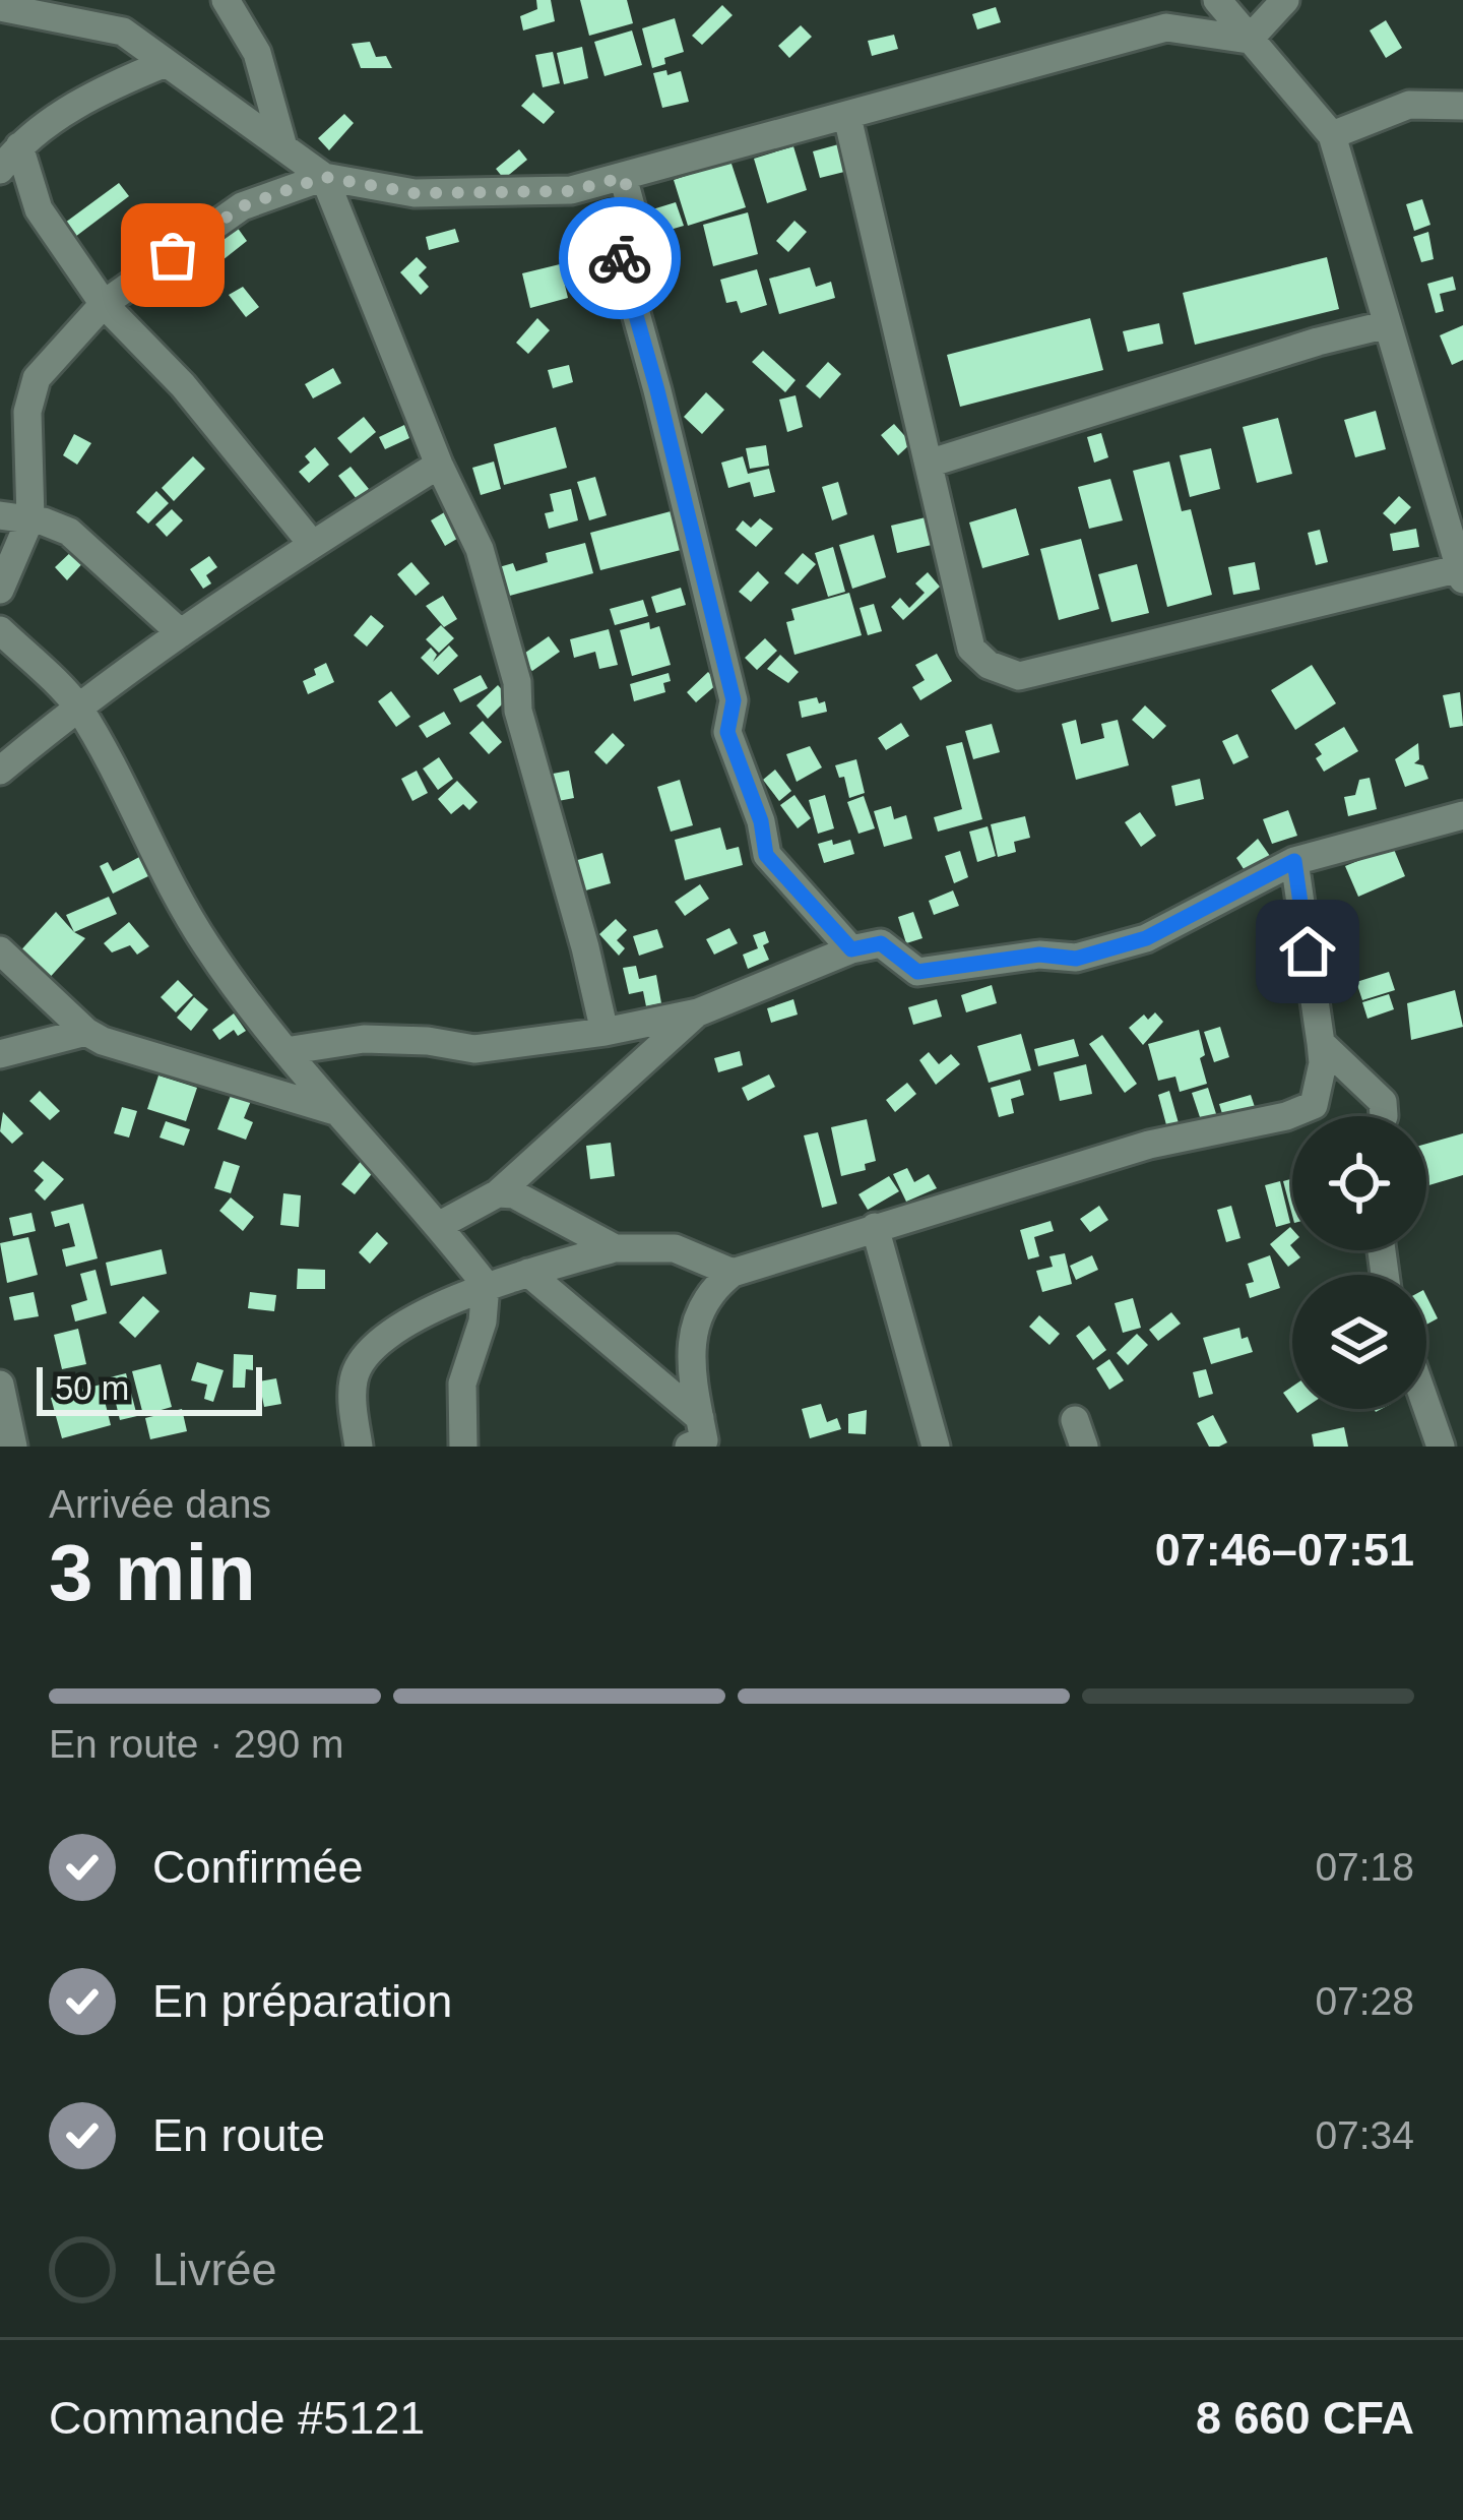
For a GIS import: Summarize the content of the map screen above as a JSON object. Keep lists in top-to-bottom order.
{
  "scale_bar": "50 m",
  "page": {
    "scale": "50 m",
    "heading": ["3 min", "Arrivée dans", "07:46–07:51"],
    "panel": ["Commande #5121", "8 660 CFA"],
    "bar": "En route · 290 m",
    "list": [
      ["Confirmée", "07:18"],
      ["En préparation", "07:28"],
      ["En route", "07:34"],
      "Livrée"
    ]
  }
}
